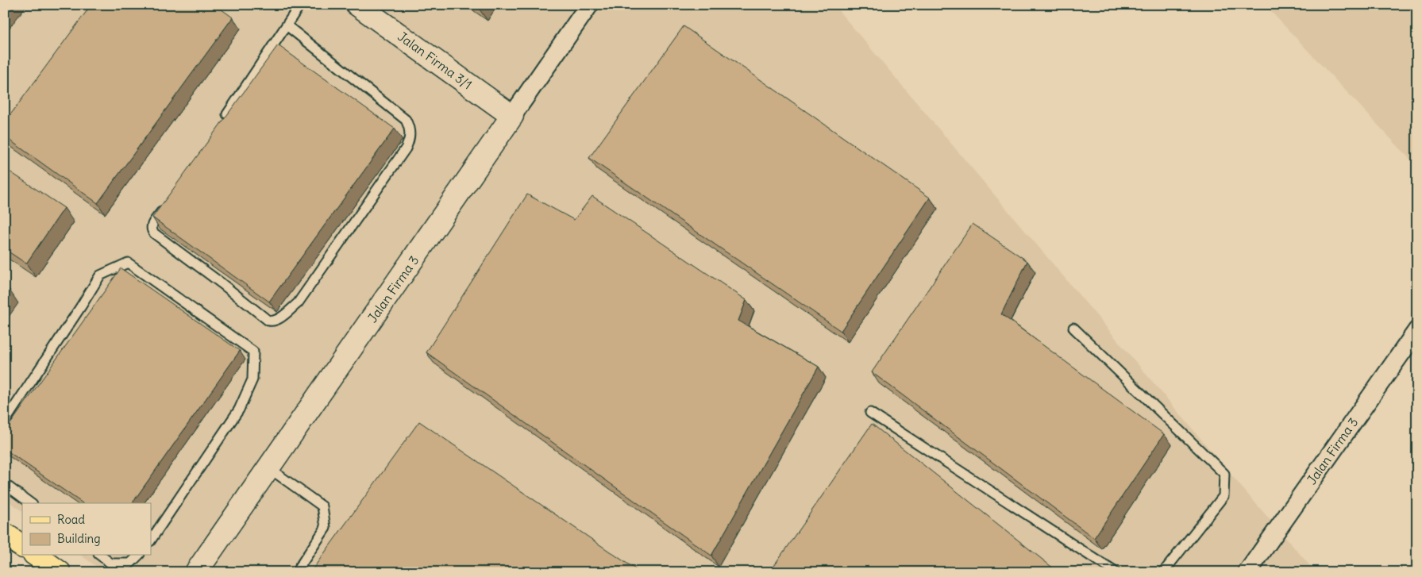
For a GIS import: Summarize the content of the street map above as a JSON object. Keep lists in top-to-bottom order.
{
  "streets": {
    "street": ["Jalan Firma 3/1", "Jalan Firma 3"]
  },
  "crossings": [
    ["Jalan Firma 3/1", "Jalan Firma 3"]
  ],
  "legend": ["Road", "Building"]
}
